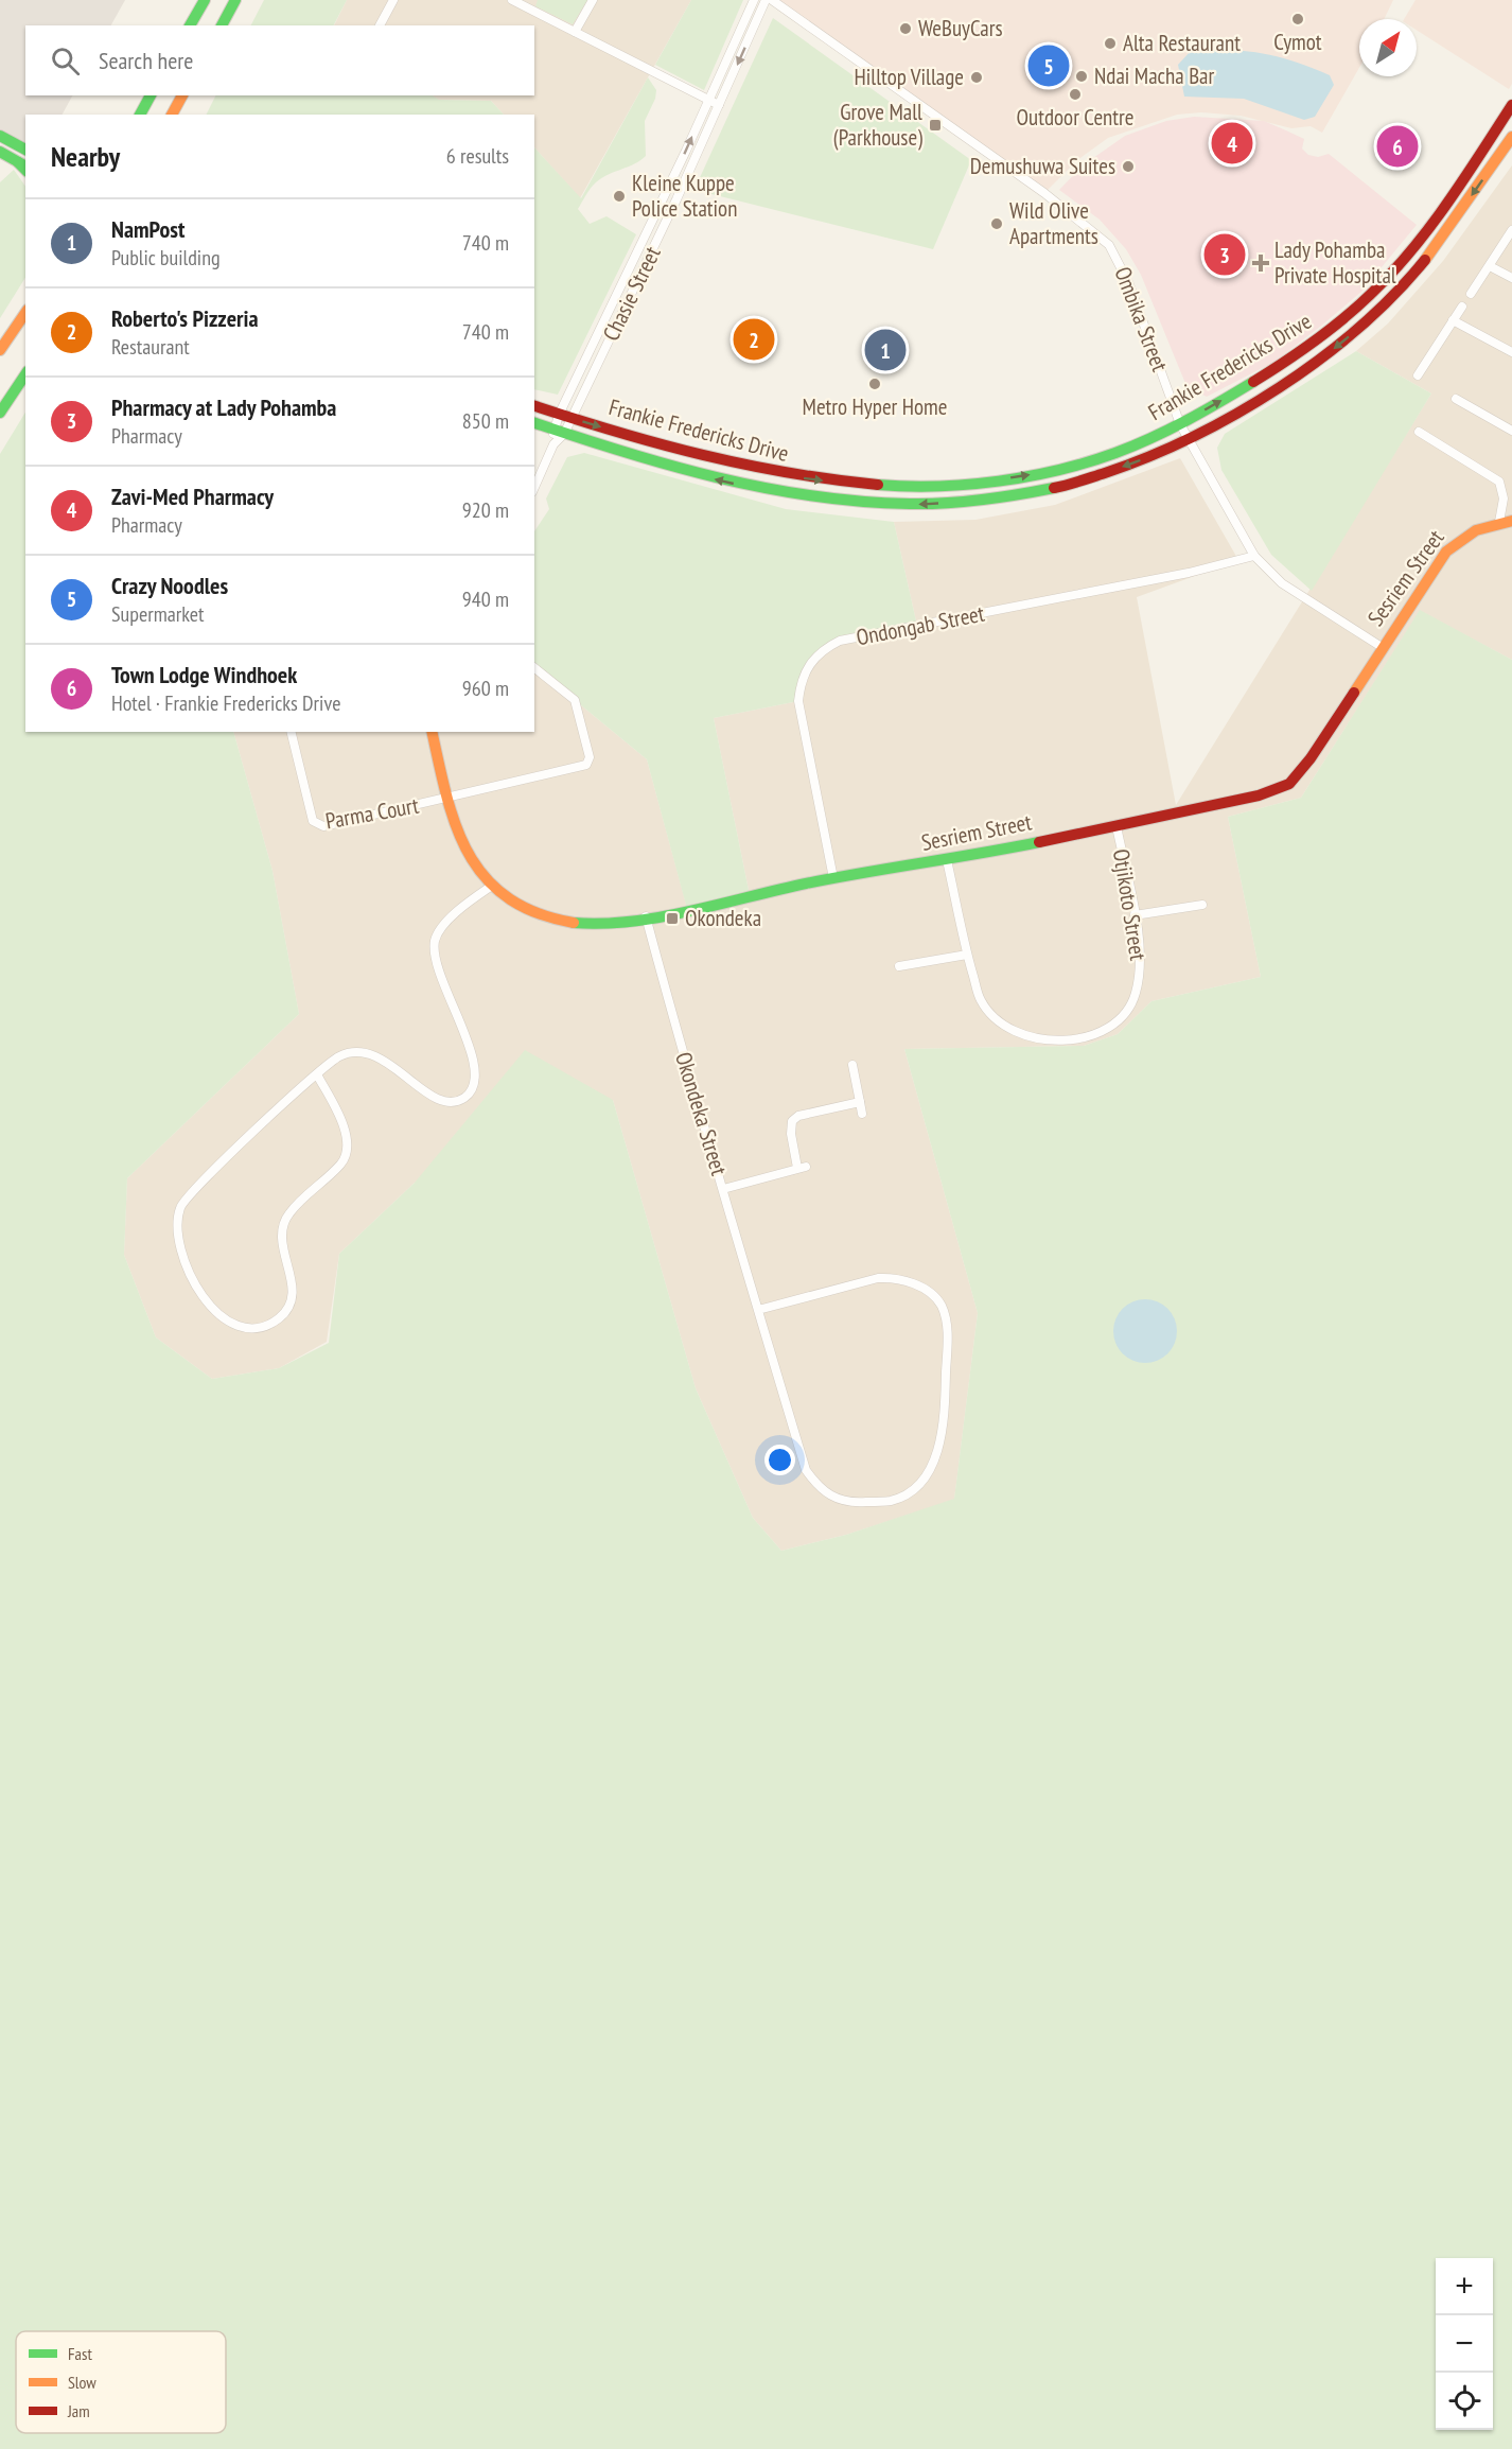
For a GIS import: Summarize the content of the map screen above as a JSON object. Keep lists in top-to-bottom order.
{
  "streets": {
    "main road": ["Frankie Fredericks Drive", "Sesriem Street"],
    "street": [
      "Chasie Street",
      "Ombika Street",
      "Ondongab Street",
      "Parma Court",
      "Otjikoto Street",
      "Okondeka Street"
    ]
  },
  "crossings": [
    ["Chasie Street", "Frankie Fredericks Drive"],
    ["Ombika Street", "Frankie Fredericks Drive"],
    ["Ombika Street", "Sesriem Street"],
    ["Ombika Street", "Ondongab Street"],
    ["Sesriem Street", "Ondongab Street"],
    ["Sesriem Street", "Parma Court"],
    ["Sesriem Street", "Otjikoto Street"],
    ["Sesriem Street", "Okondeka Street"]
  ],
  "places": {
    "other": [
      "Cymot",
      "WeBuyCars",
      "Alta Restaurant",
      "Ndai Macha Bar",
      "Hilltop Village",
      "Outdoor Centre",
      "Demushuwa Suites",
      "Kleine Kuppe Police Station",
      "Wild Olive Apartments",
      "Metro Hyper Home"
    ],
    "transit": ["Grove Mall (Parkhouse)", "Okondeka"],
    "health": ["Lady Pohamba Private Hospital"]
  },
  "legend": ["Fast", "Slow", "Jam"],
  "north": "top right",
  "page": {
    "search": "Search here",
    "pins": [
      "5",
      "4",
      "6",
      "3",
      "2",
      "1"
    ],
    "heading": ["Nearby", "6 results"],
    "list": [
      {
        "mark": "1",
        "name": "NamPost",
        "note": "Public building",
        "value": "740 m"
      },
      {
        "mark": "2",
        "name": "Roberto's Pizzeria",
        "note": "Restaurant",
        "value": "740 m"
      },
      {
        "mark": "3",
        "name": "Pharmacy at Lady Pohamba",
        "note": "Pharmacy",
        "value": "850 m"
      },
      {
        "mark": "4",
        "name": "Zavi-Med Pharmacy",
        "note": "Pharmacy",
        "value": "920 m"
      },
      {
        "mark": "5",
        "name": "Crazy Noodles",
        "note": "Supermarket",
        "value": "940 m"
      },
      {
        "mark": "6",
        "name": "Town Lodge Windhoek",
        "note": "Hotel · Frankie Fredericks Drive",
        "value": "960 m"
      }
    ],
    "map_buttons": ["+", "−"]
  }
}
